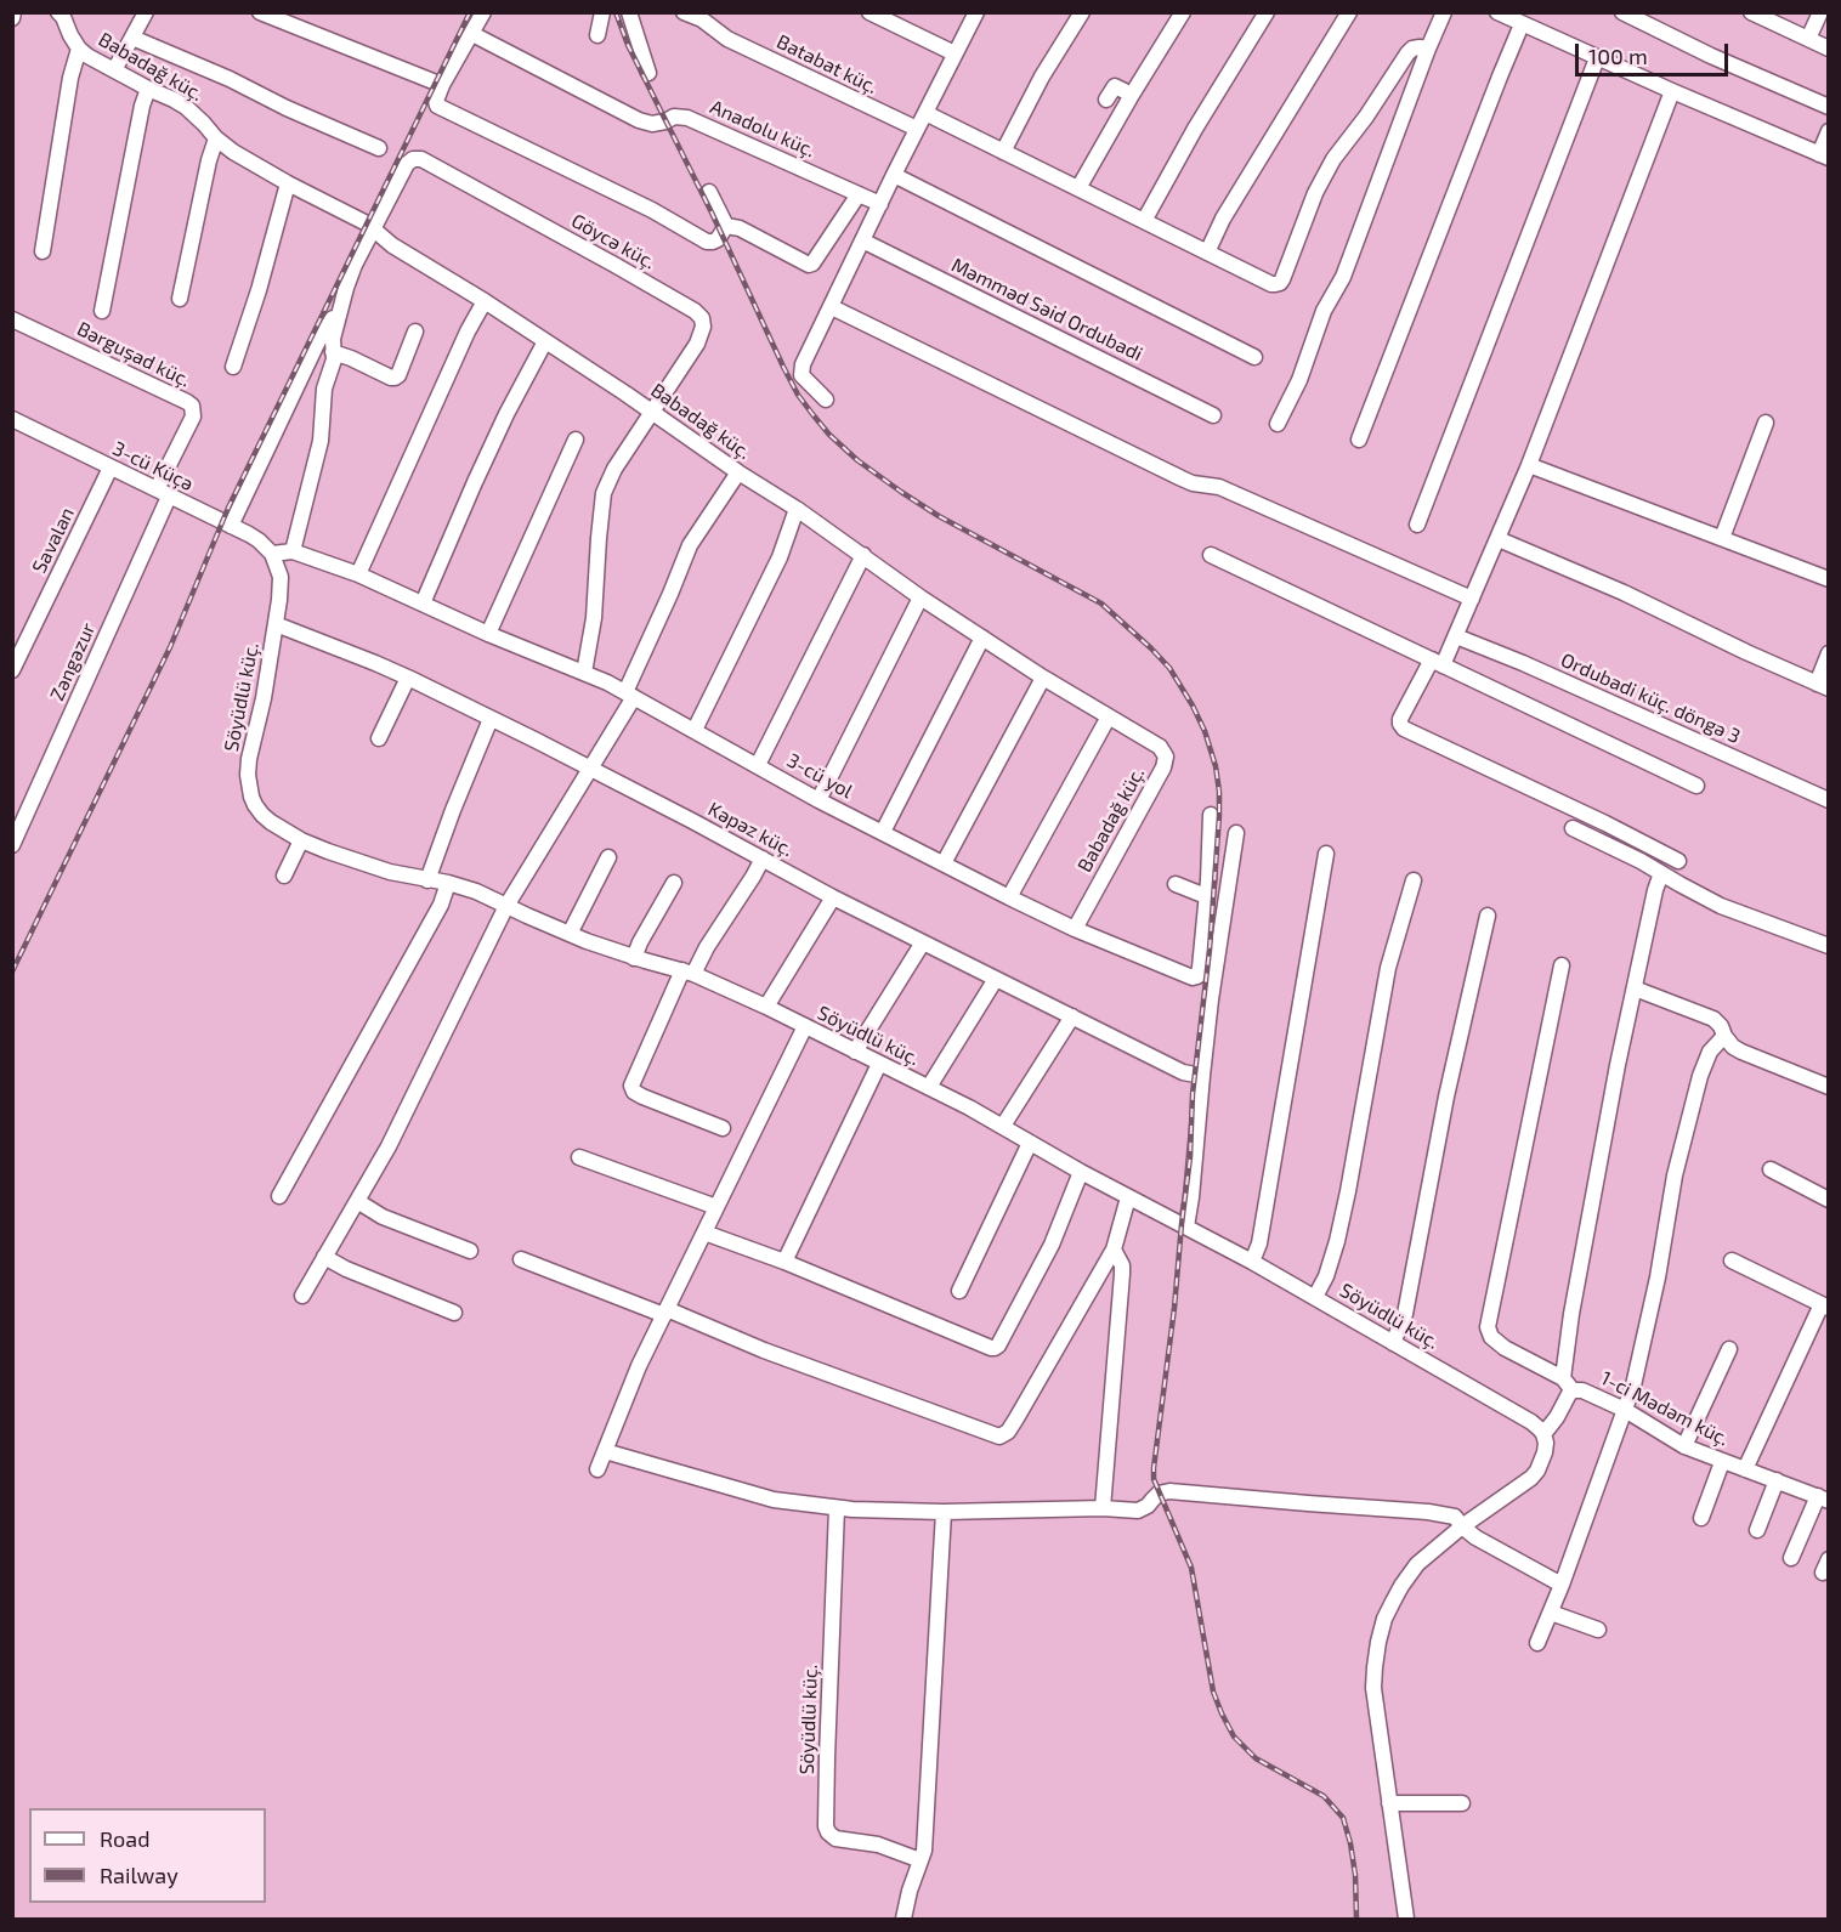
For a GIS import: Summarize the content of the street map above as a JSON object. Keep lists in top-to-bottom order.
{
  "streets": {
    "street": [
      "Batabat küç.",
      "Babadağ küç.",
      "Anadolu küç.",
      "Göycə küç.",
      "Məmməd Səid Ordubadi",
      "Bərguşad küç.",
      "3-cü Küçə",
      "Savalan",
      "Zəngəzur",
      "Söyüdlü küç.",
      "Ordubadi küç. döngə 3",
      "3-cü yol",
      "Kəpəz küç.",
      "1-ci Mədəm küç."
    ]
  },
  "crossings": [
    ["Babadağ küç.", "Göycə küç."],
    ["Babadağ küç.", "3-cü yol"],
    ["Bərguşad küç.", "3-cü Küçə"],
    ["Bərguşad küç.", "Zəngəzur"],
    ["3-cü Küçə", "Savalan"],
    ["3-cü Küçə", "Zəngəzur"],
    ["3-cü Küçə", "Söyüdlü küç."],
    ["3-cü Küçə", "3-cü yol"],
    ["Söyüdlü küç.", "3-cü yol"],
    ["Söyüdlü küç.", "Kəpəz küç."],
    ["Söyüdlü küç.", "1-ci Mədəm küç."]
  ],
  "legend": ["Road", "Railway"],
  "scale_bar": "100 m"
}
